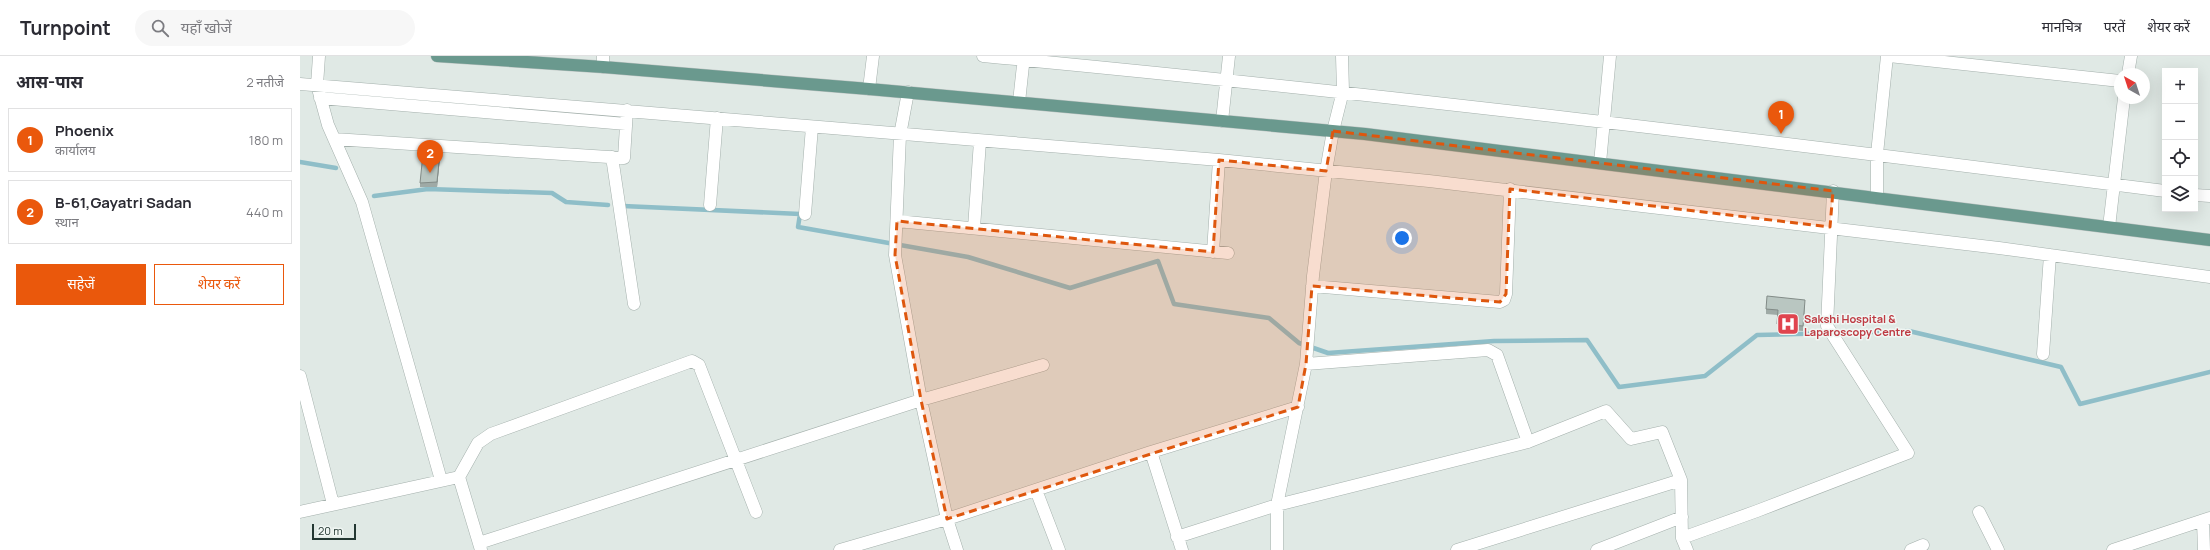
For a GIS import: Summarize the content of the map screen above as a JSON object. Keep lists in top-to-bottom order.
{
  "places": {
    "hospital": ["Sakshi Hospital & Laparoscopy Centre"]
  },
  "scale_bar": "20 m",
  "north": "top left",
  "page": {
    "header": "Turnpoint",
    "search": "यहाँ खोजें",
    "nav": ["मानचित्र", "परतें", "शेयर करें"],
    "heading": ["आस-पास", "2 नतीजे"],
    "map_buttons": ["+", "−"],
    "pins": ["1", "2"],
    "list": [
      {
        "mark": "1",
        "name": "Phoenix",
        "note": "कार्यालय",
        "value": "180 m"
      },
      {
        "mark": "2",
        "name": "B-61,Gayatri Sadan",
        "note": "स्थान",
        "value": "440 m"
      }
    ],
    "buttons": ["सहेजें", "शेयर करें"],
    "scale": "20 m"
  }
}
